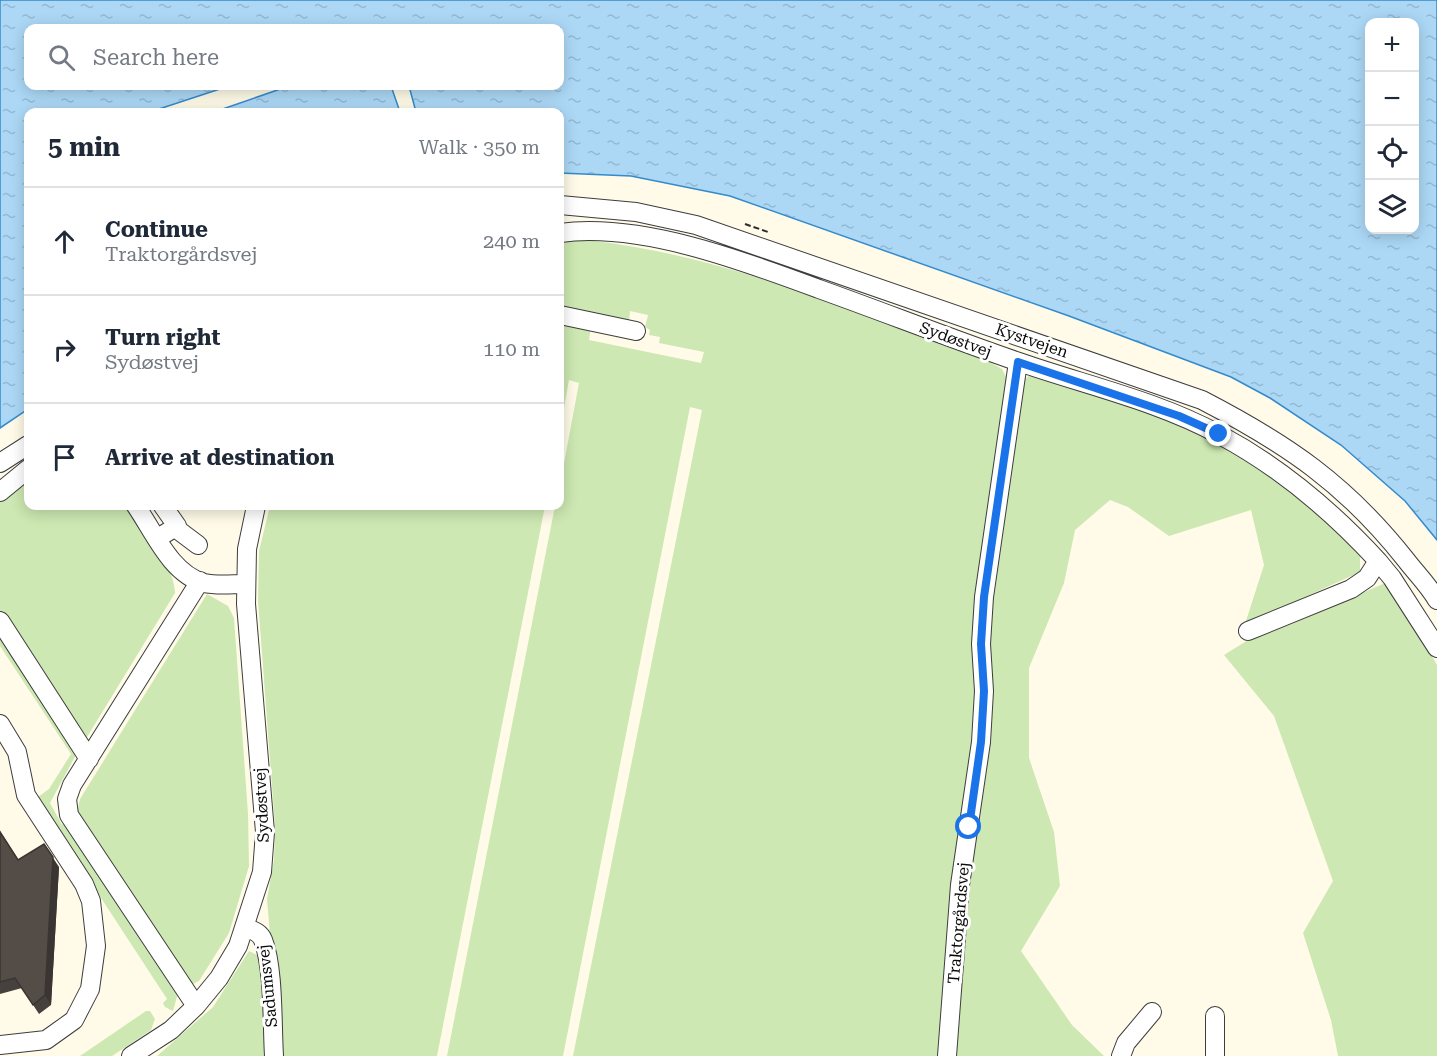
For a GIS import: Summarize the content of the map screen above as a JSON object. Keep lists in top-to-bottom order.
{
  "streets": {
    "street": [
      "Sydøstvej",
      "Kystvejen",
      "Traktorgårdsvej",
      "Sadumsvej"
    ]
  },
  "crossings": [
    ["Sydøstvej", "Traktorgårdsvej"],
    ["Sydøstvej", "Sadumsvej"]
  ],
  "page": {
    "map_buttons": ["+", "−"],
    "search": "Search here",
    "heading": ["5 min", "Walk · 350 m"],
    "list": [
      ["Continue", "Traktorgårdsvej", "240 m"],
      ["Turn right", "Sydøstvej", "110 m"],
      "Arrive at destination"
    ]
  }
}
